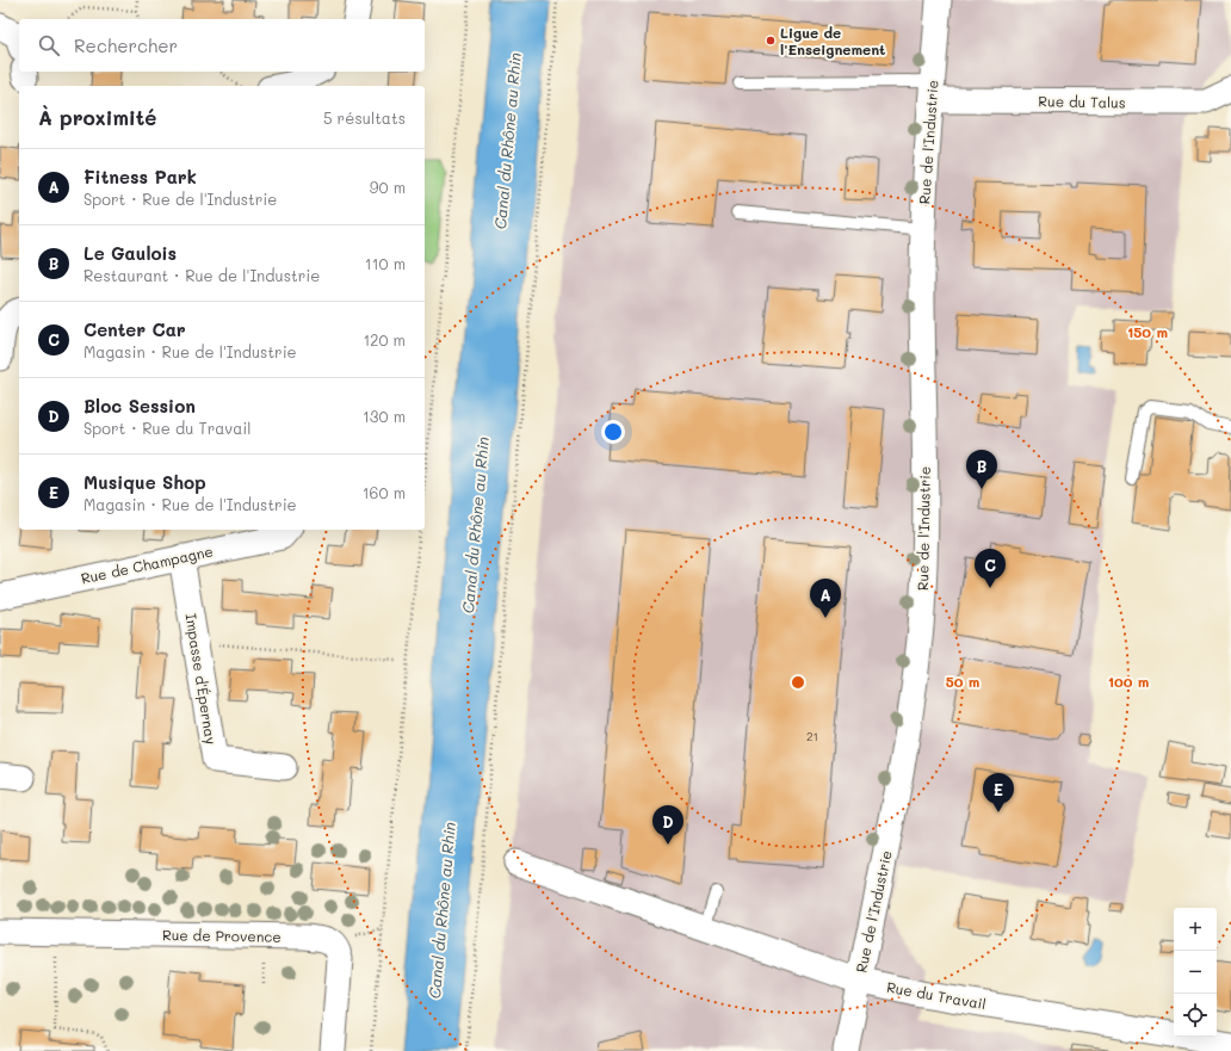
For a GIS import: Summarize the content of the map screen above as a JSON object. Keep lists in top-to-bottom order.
{
  "streets": {
    "street": [
      "Rue du Talus",
      "Rue de l'Industrie",
      "Rue de Champagne",
      "Impasse d'Épernay",
      "Rue de Provence",
      "Rue du Travail"
    ]
  },
  "crossings": [
    ["Rue du Talus", "Rue de l'Industrie"],
    ["Rue de l'Industrie", "Rue du Travail"],
    ["Rue de Champagne", "Impasse d'Épernay"]
  ],
  "water": ["Canal du Rhône au Rhin"],
  "places": ["Ligue de l'Enseignement"],
  "house_numbers": ["21"],
  "page": {
    "search": "Rechercher",
    "heading": ["À proximité", "5 résultats"],
    "list": [
      {
        "mark": "A",
        "name": "Fitness Park",
        "note": "Sport · Rue de l'Industrie",
        "value": "90 m"
      },
      {
        "mark": "B",
        "name": "Le Gaulois",
        "note": "Restaurant · Rue de l'Industrie",
        "value": "110 m"
      },
      {
        "mark": "C",
        "name": "Center Car",
        "note": "Magasin · Rue de l'Industrie",
        "value": "120 m"
      },
      {
        "mark": "D",
        "name": "Bloc Session",
        "note": "Sport · Rue du Travail",
        "value": "130 m"
      },
      {
        "mark": "E",
        "name": "Musique Shop",
        "note": "Magasin · Rue de l'Industrie",
        "value": "160 m"
      }
    ],
    "pins": [
      "B",
      "C",
      "A",
      "E",
      "D"
    ],
    "map_buttons": ["+", "−"]
  },
  "rings": ["150 m", "50 m", "100 m"]
}
